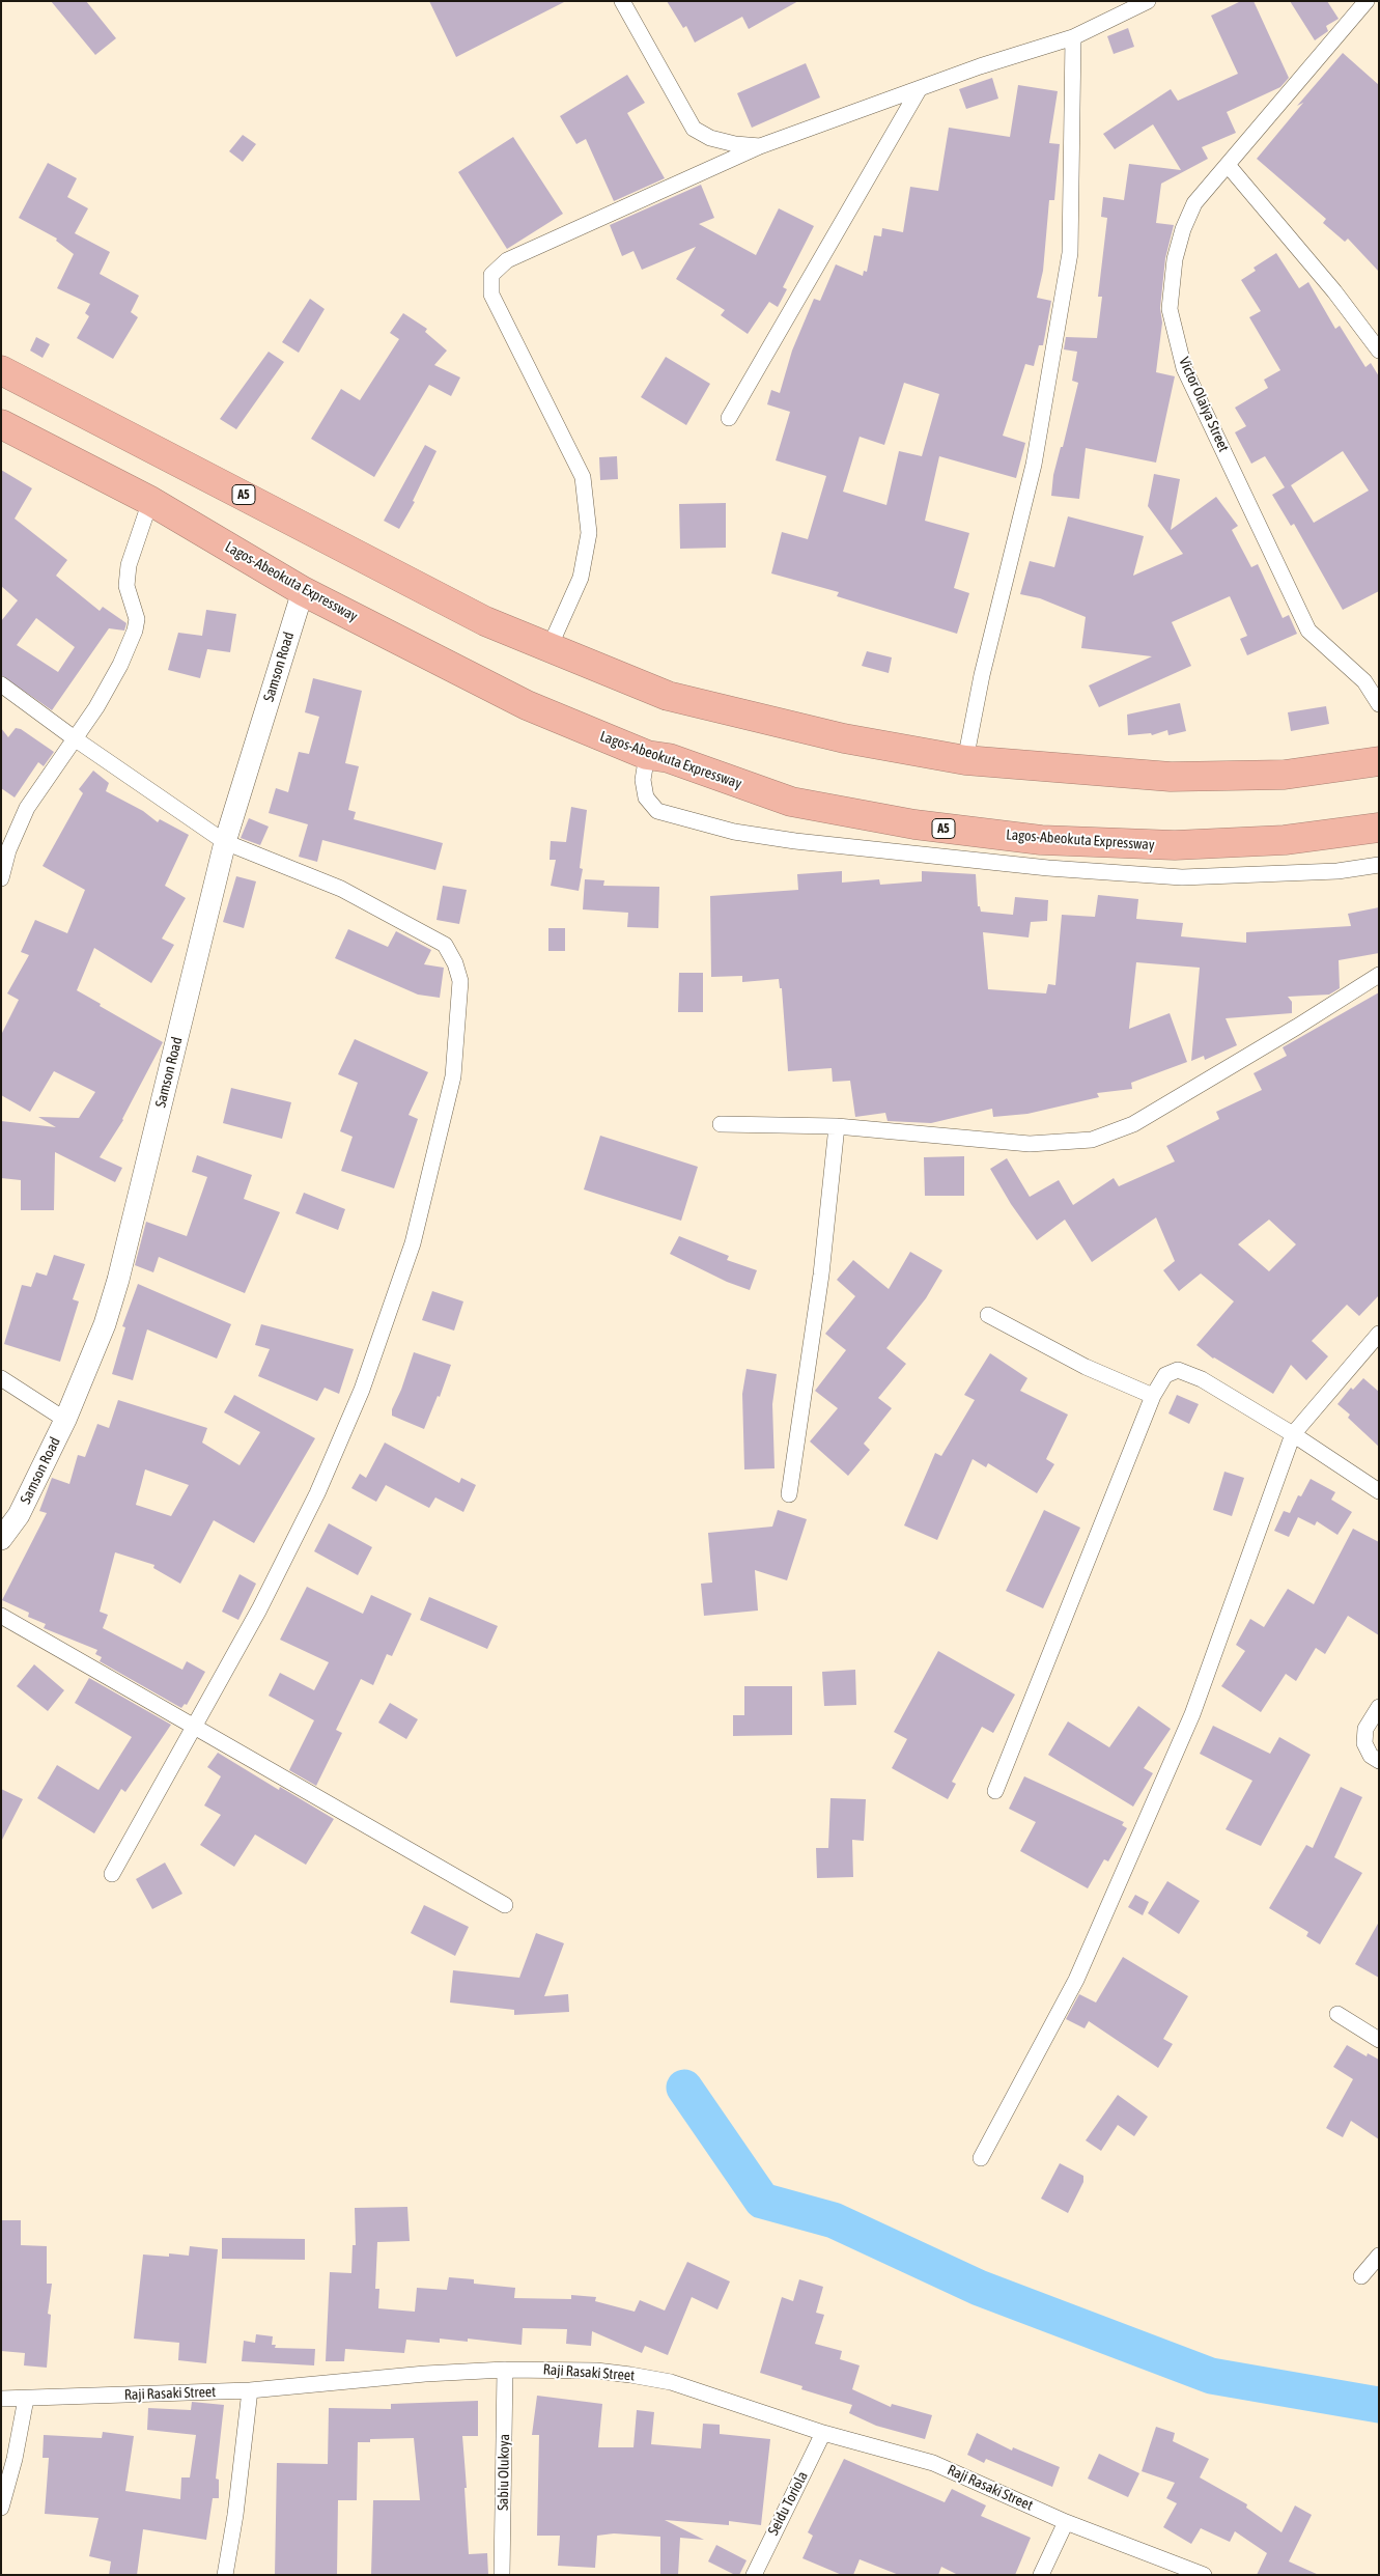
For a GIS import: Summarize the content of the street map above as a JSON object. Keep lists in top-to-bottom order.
{
  "streets": {
    "highway": ["A5", "Lagos-Abeokuta Expressway"],
    "street": [
      "Victor Olaiya Street",
      "Samson Road",
      "Raji Rasaki Street",
      "Sabiu Olukoya",
      "Seidu Toriola"
    ]
  },
  "crossings": [
    ["Lagos-Abeokuta Expressway", "Samson Road"],
    ["Raji Rasaki Street", "Sabiu Olukoya"],
    ["Raji Rasaki Street", "Seidu Toriola"]
  ]
}
